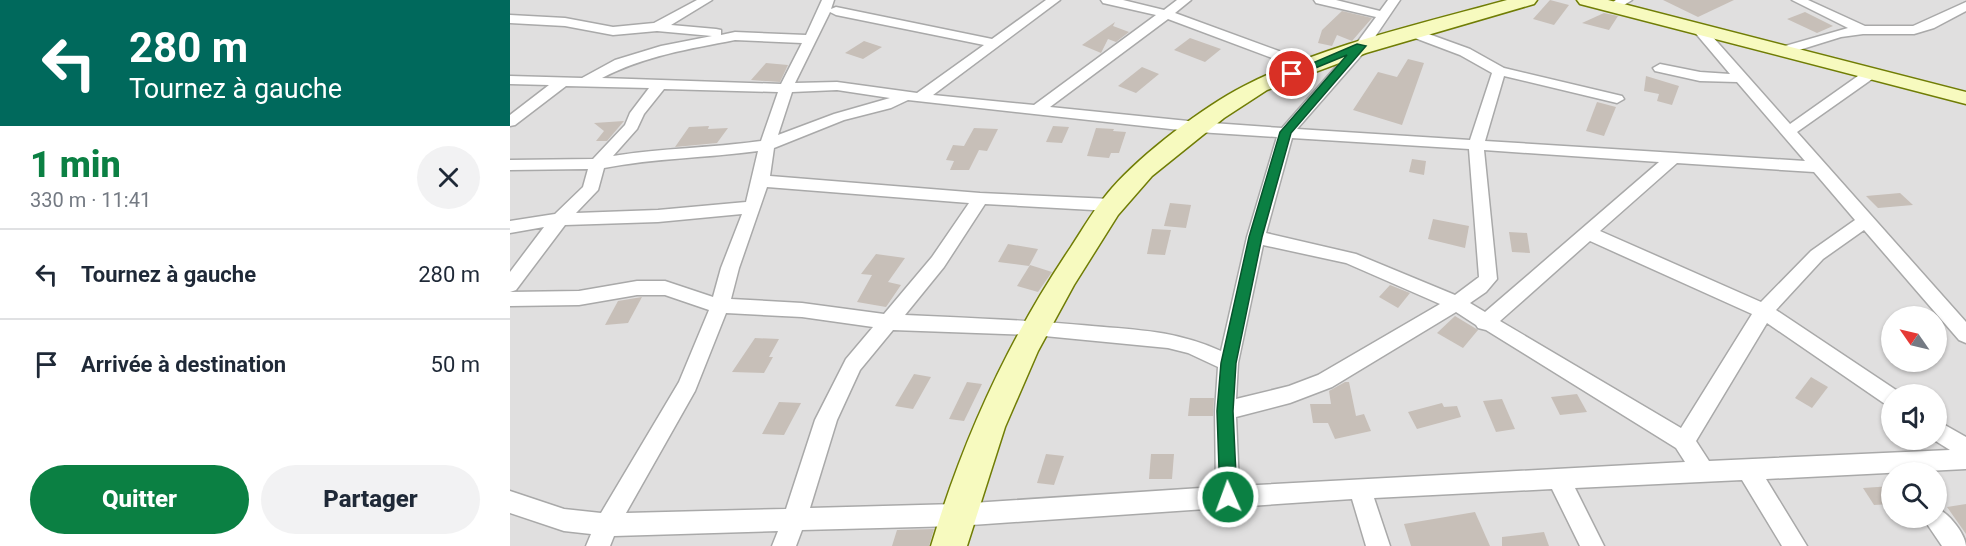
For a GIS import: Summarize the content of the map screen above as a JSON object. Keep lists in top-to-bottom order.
{
  "north": "top left",
  "page": {
    "turn": ["280 m", "Tournez à gauche"],
    "heading": ["1 min", "330 m · 11:41"],
    "list": [
      {
        "name": "Tournez à gauche",
        "value": "280 m"
      },
      {
        "name": "Arrivée à destination",
        "value": "50 m"
      }
    ],
    "buttons": ["Quitter", "Partager"]
  }
}
